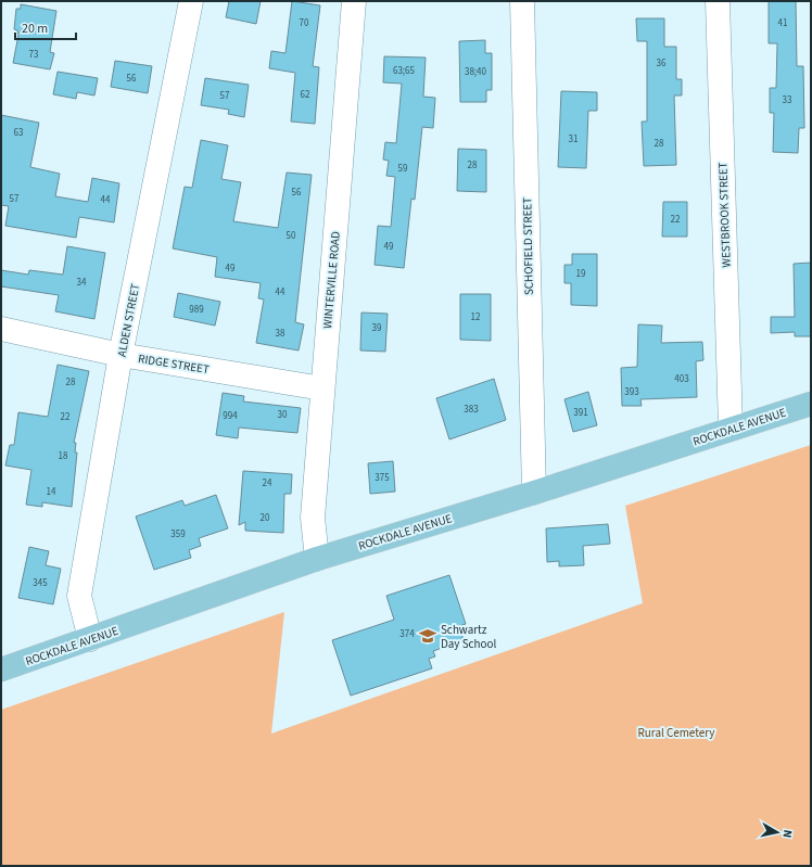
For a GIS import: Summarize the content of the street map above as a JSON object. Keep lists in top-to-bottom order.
{
  "streets": {
    "main road": ["ROCKDALE AVENUE"],
    "street": [
      "WESTBROOK STREET",
      "SCHOFIELD STREET",
      "WINTERVILLE ROAD",
      "ALDEN STREET",
      "RIDGE STREET"
    ]
  },
  "crossings": [
    ["WESTBROOK STREET", "ROCKDALE AVENUE"],
    ["SCHOFIELD STREET", "ROCKDALE AVENUE"],
    ["WINTERVILLE ROAD", "RIDGE STREET"],
    ["WINTERVILLE ROAD", "ROCKDALE AVENUE"],
    ["ALDEN STREET", "RIDGE STREET"],
    ["ALDEN STREET", "ROCKDALE AVENUE"]
  ],
  "parks": ["Rural Cemetery"],
  "places": {
    "school or university": ["Schwartz Day School"]
  },
  "house_numbers": [
    "70",
    "41",
    "73",
    "36",
    "63;65",
    "38;40",
    "56",
    "62",
    "57",
    "33",
    "63",
    "31",
    "28",
    "28",
    "59",
    "56",
    "57",
    "44",
    "22",
    "50",
    "49",
    "49",
    "19",
    "34",
    "44",
    "989",
    "12",
    "39",
    "38",
    "403",
    "28",
    "393",
    "383",
    "391",
    "30",
    "994",
    "22",
    "18",
    "375",
    "24",
    "14",
    "20",
    "359",
    "345",
    "374"
  ],
  "scale_bar": "20 m",
  "north": "right"
}
